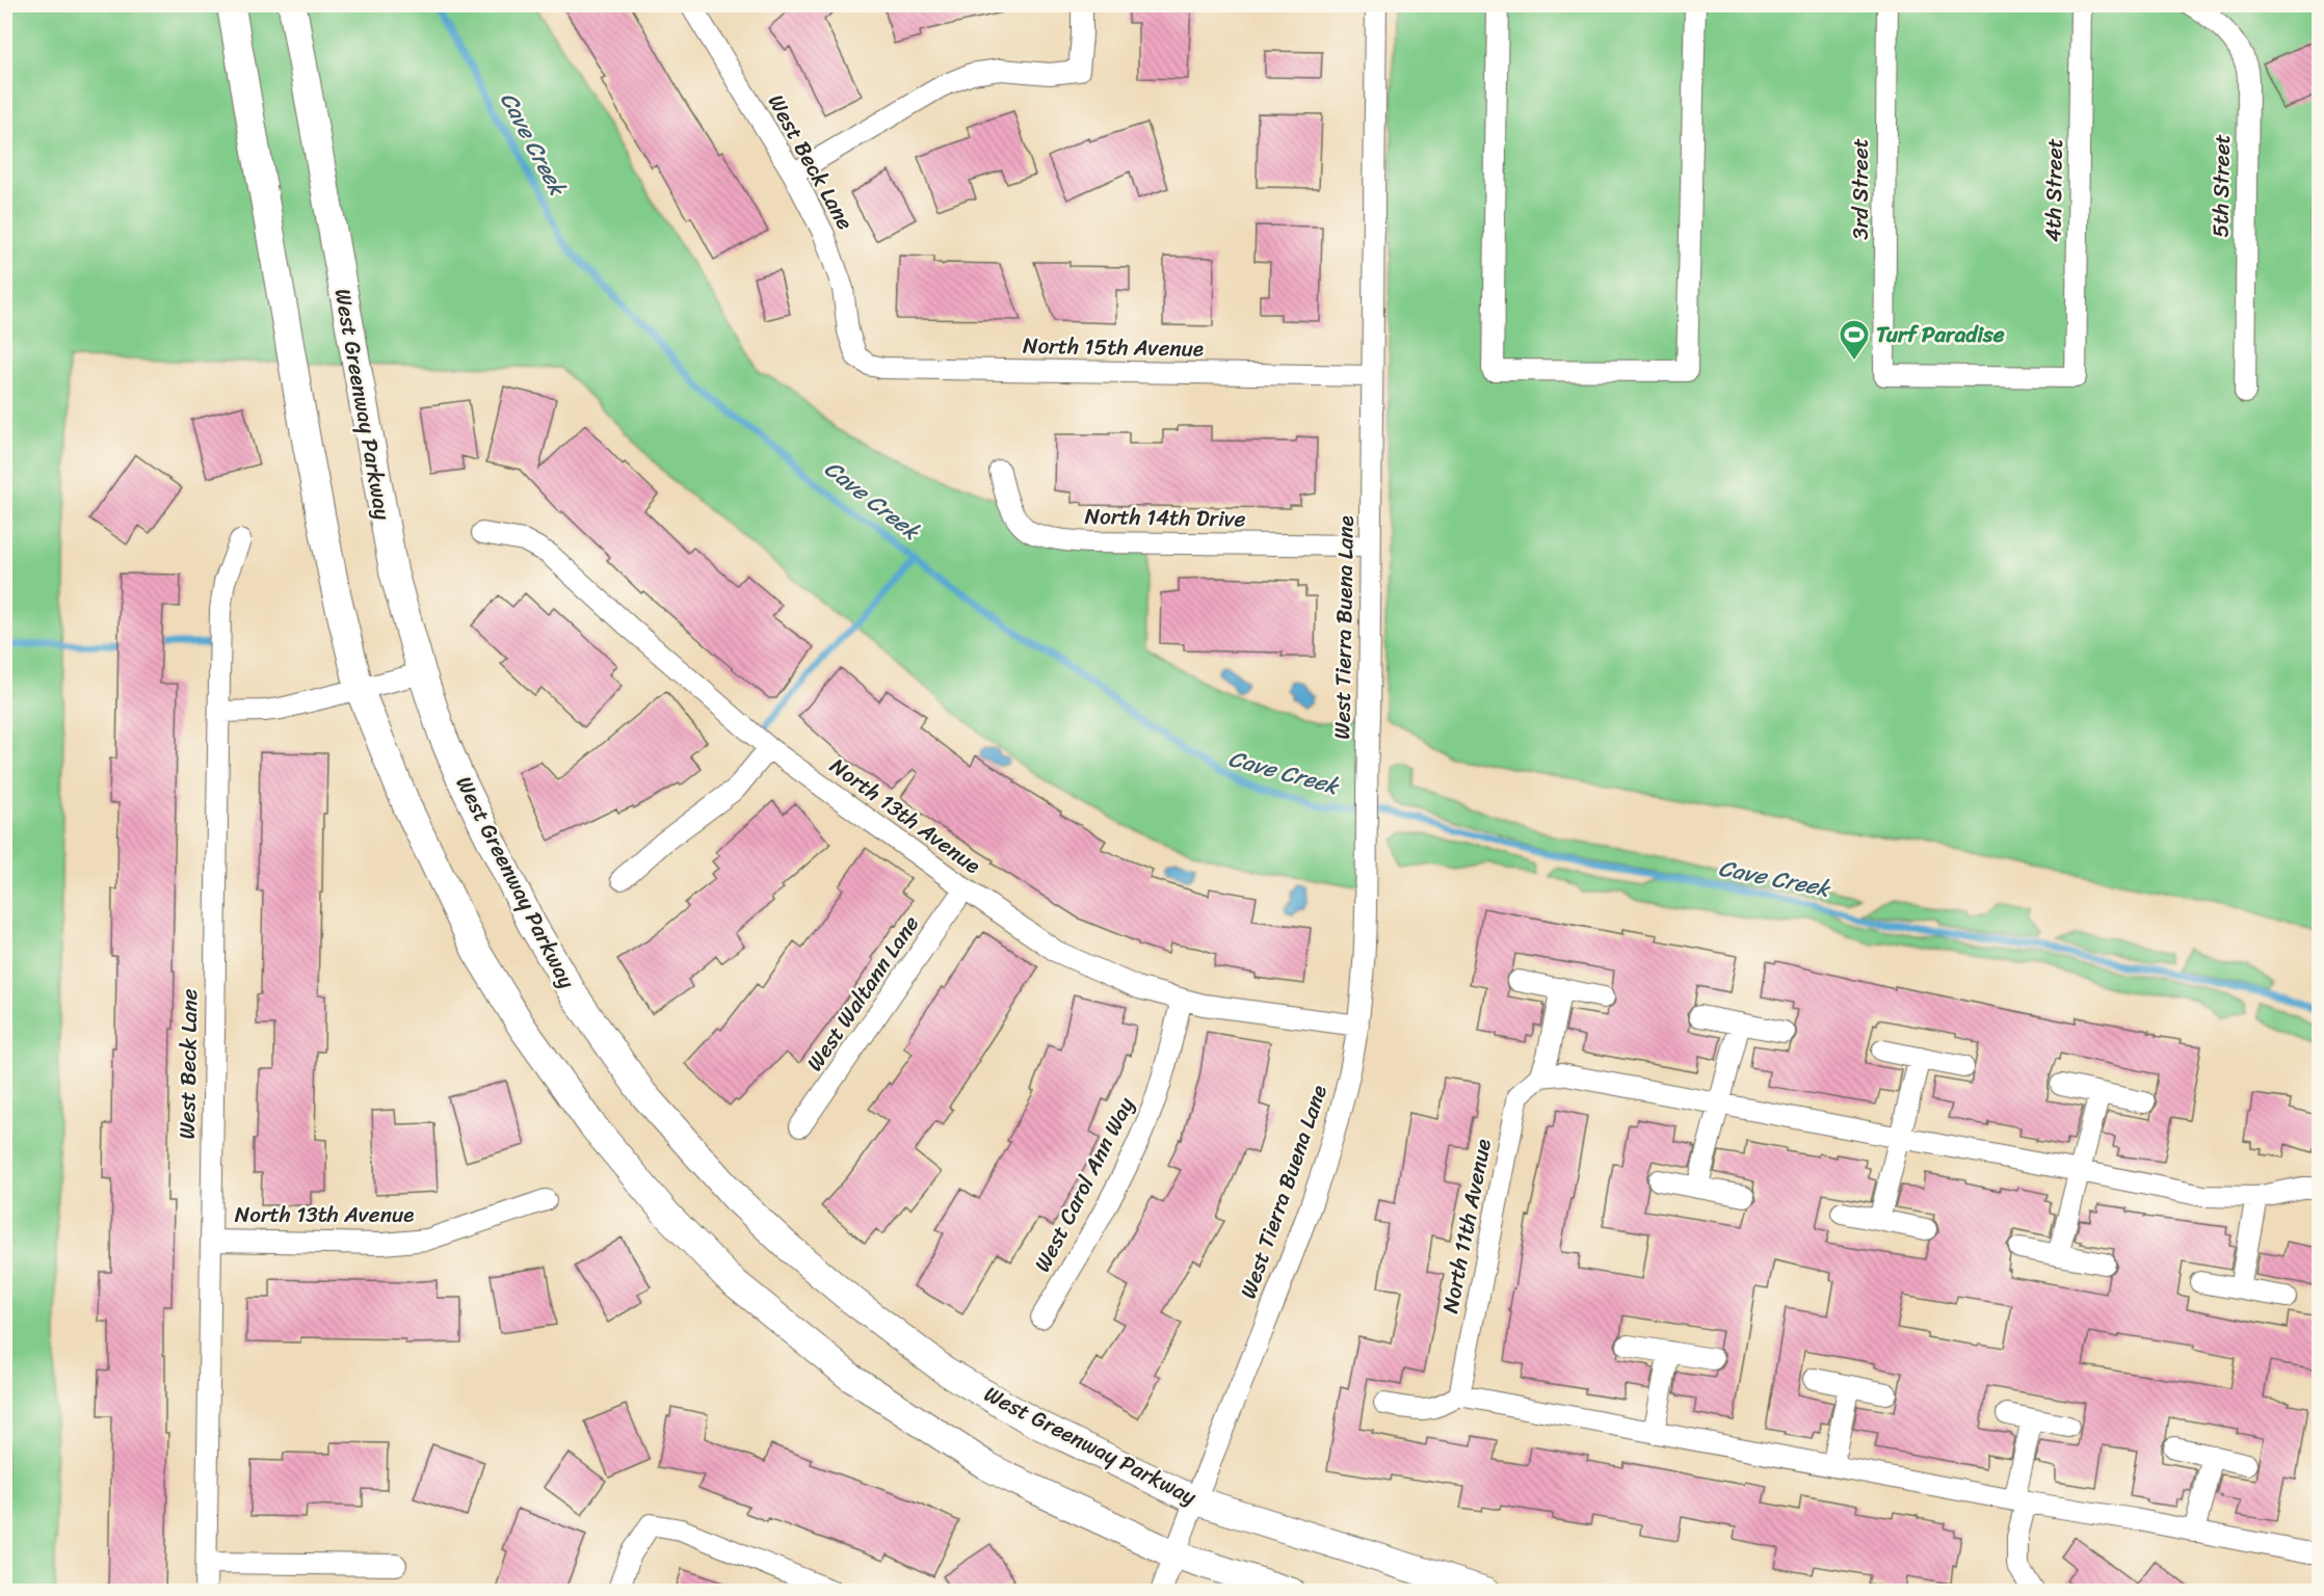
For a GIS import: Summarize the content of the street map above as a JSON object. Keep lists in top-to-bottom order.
{
  "streets": {
    "main road": ["West Greenway Parkway"],
    "street": [
      "West Beck Lane",
      "5th Street",
      "3rd Street",
      "4th Street",
      "North 15th Avenue",
      "North 14th Drive",
      "West Tierra Buena Lane",
      "North 13th Avenue",
      "West Waltann Lane",
      "West Carol Ann Way",
      "North 11th Avenue"
    ]
  },
  "crossings": [
    ["West Beck Lane", "North 15th Avenue"],
    ["West Beck Lane", "North 13th Avenue"],
    ["3rd Street", "4th Street"],
    ["North 15th Avenue", "West Tierra Buena Lane"],
    ["West Greenway Parkway", "West Tierra Buena Lane"],
    ["North 14th Drive", "West Tierra Buena Lane"],
    ["West Tierra Buena Lane", "North 13th Avenue"],
    ["North 13th Avenue", "West Waltann Lane"],
    ["North 13th Avenue", "West Carol Ann Way"]
  ],
  "water": ["Cave Creek"],
  "places": {
    "sports": ["Turf Paradise"]
  }
}
